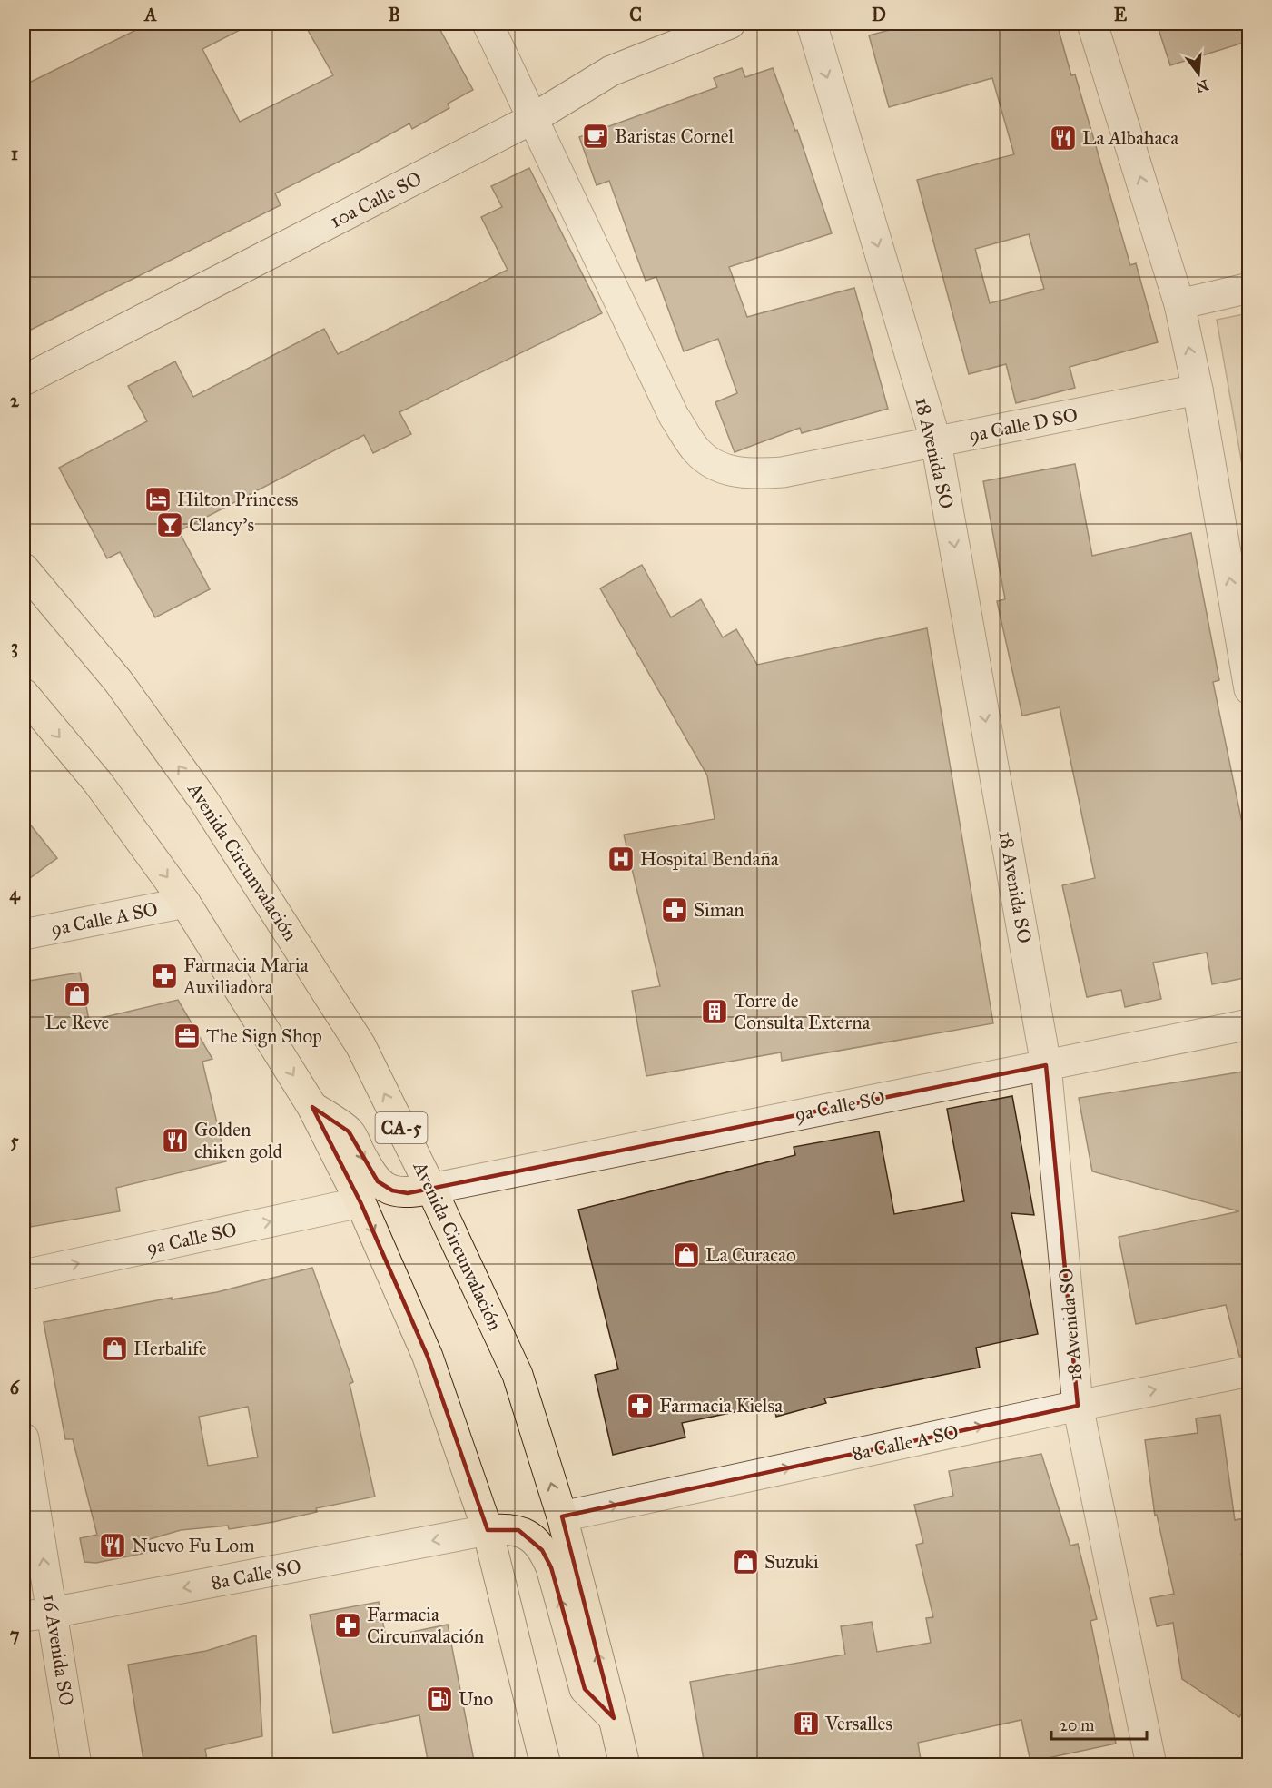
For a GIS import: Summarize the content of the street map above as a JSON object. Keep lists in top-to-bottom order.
{
  "streets": {
    "highway": ["Avenida Circunvalación", "CA-5"],
    "street": [
      "10a Calle SO",
      "9a Calle D SO",
      "18 Avenida SO",
      "9a Calle A SO",
      "9a Calle SO",
      "8a Calle A SO",
      "8a Calle SO",
      "16 Avenida SO"
    ]
  },
  "crossings": [
    ["10a Calle SO", "9a Calle D SO"],
    ["9a Calle D SO", "18 Avenida SO"],
    ["18 Avenida SO", "9a Calle SO"],
    ["18 Avenida SO", "8a Calle A SO"],
    ["Avenida Circunvalación", "9a Calle SO"],
    ["Avenida Circunvalación", "8a Calle A SO"],
    ["8a Calle SO", "16 Avenida SO"]
  ],
  "one_way": ["8a Calle A SO", "8a Calle SO", "16 Avenida SO"],
  "places": {
    "cafe": ["Baristas Cornel"],
    "restaurant": ["La Albahaca", "Golden chiken gold", "Nuevo Fu Lom"],
    "hotel": ["Hilton Princess"],
    "bar": ["Clancy's"],
    "hospital": ["Hospital Bendaña"],
    "pharmacy": [
      "Siman",
      "Farmacia Maria Auxiliadora",
      "Farmacia Kielsa",
      "Farmacia Circunvalación"
    ],
    "shop": [
      "Le Reve",
      "La Curacao",
      "Herbalife",
      "Suzuki"
    ],
    "building": ["Torre de Consulta Externa", "Versalles"],
    "office": ["The Sign Shop"],
    "fuel station": ["Uno"]
  },
  "scale_bar": "20 m",
  "north": "bottom",
  "grid": {
    "columns": [
      "A",
      "B",
      "C",
      "D",
      "E"
    ],
    "rows": [
      "1",
      "2",
      "3",
      "4",
      "5",
      "6",
      "7"
    ]
  }
}
